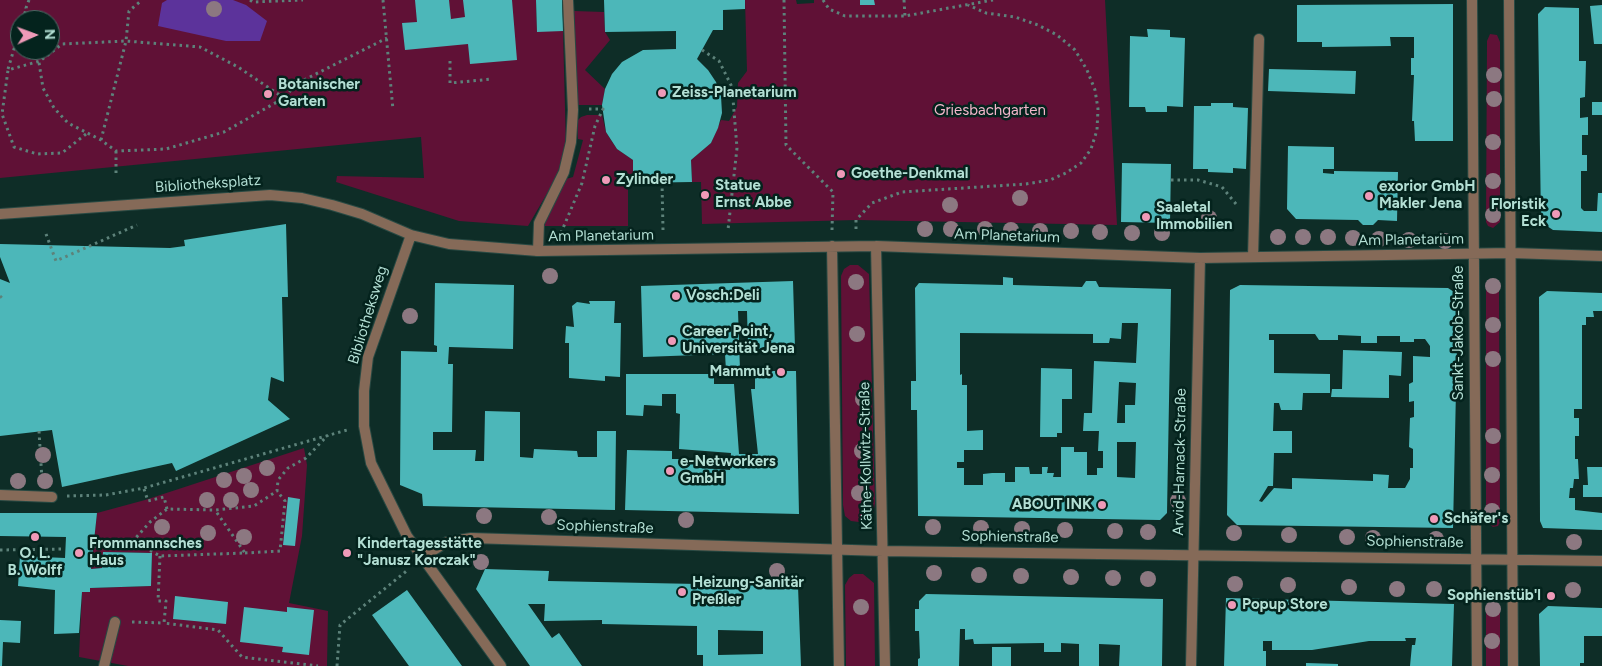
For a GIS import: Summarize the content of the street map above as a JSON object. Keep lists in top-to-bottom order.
{
  "streets": {
    "street": [
      "Bibliotheksplatz",
      "Am Planetarium",
      "Bibliotheksweg",
      "Sankt-Jakob-Straße",
      "Käthe-Kollwitz-Straße",
      "Arvid-Harnack-Straße",
      "Sophienstraße"
    ]
  },
  "crossings": [
    ["Bibliotheksplatz", "Am Planetarium"],
    ["Bibliotheksplatz", "Bibliotheksweg"],
    ["Am Planetarium", "Bibliotheksweg"],
    ["Am Planetarium", "Sankt-Jakob-Straße"],
    ["Am Planetarium", "Käthe-Kollwitz-Straße"],
    ["Am Planetarium", "Arvid-Harnack-Straße"],
    ["Bibliotheksweg", "Sophienstraße"],
    ["Sankt-Jakob-Straße", "Sophienstraße"],
    ["Käthe-Kollwitz-Straße", "Sophienstraße"],
    ["Arvid-Harnack-Straße", "Sophienstraße"]
  ],
  "parks": ["Griesbachgarten"],
  "places": [
    "Zeiss-Planetarium",
    "Botanischer Garten",
    "Goethe-Denkmal",
    "Zylinder",
    "Statue Ernst Abbe",
    "exorior GmbH Makler Jena",
    "Floristik Eck",
    "Saaletal Immobilien",
    "Vosch:Deli",
    "Career Point, Universität Jena",
    "Mammut",
    "e-Networkers GmbH",
    "ABOUT INK",
    "Schäfer's",
    "O. L. B. Wolff",
    "Frommannsches Haus",
    "Kindertagesstätte \"Janusz Korczak\"",
    "Heizung-Sanitär Preßler",
    "Sophienstüb'l",
    "Popup Store"
  ],
  "north": "right"
}
